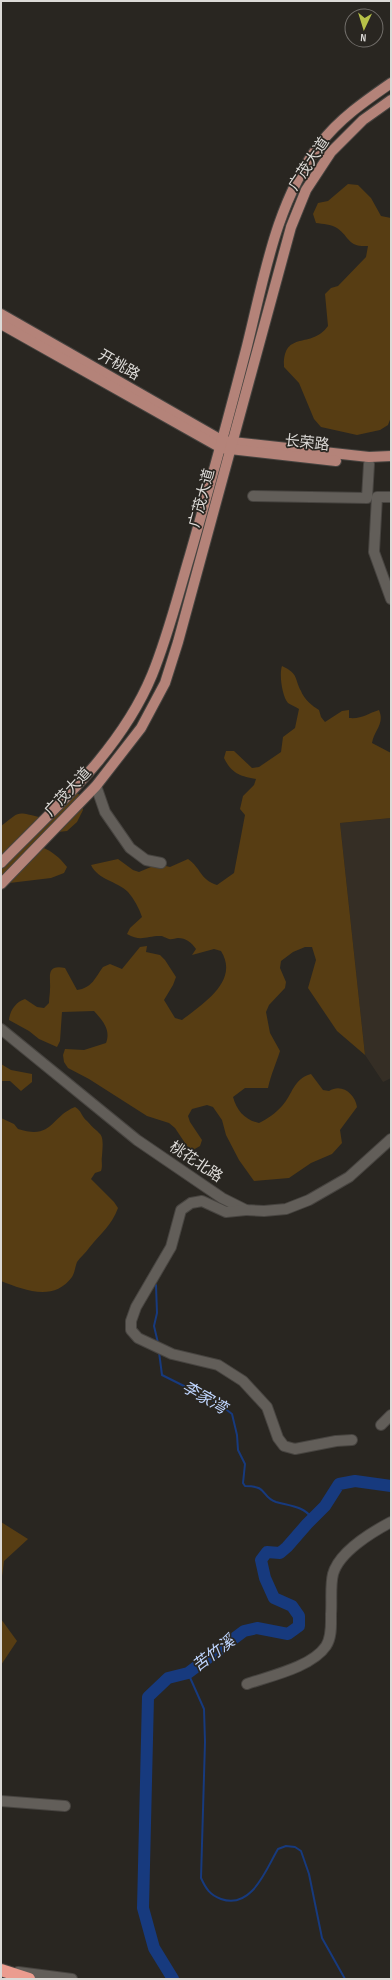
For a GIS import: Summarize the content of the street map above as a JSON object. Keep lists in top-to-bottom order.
{
  "streets": {
    "main road": ["广茂大道", "开桃路", "长荣路"],
    "street": ["桃花北路"]
  },
  "crossings": [
    ["广茂大道", "开桃路"],
    ["广茂大道", "长荣路"],
    ["开桃路", "长荣路"]
  ],
  "water": ["李家湾", "苦竹溪"],
  "north": "bottom"
}
